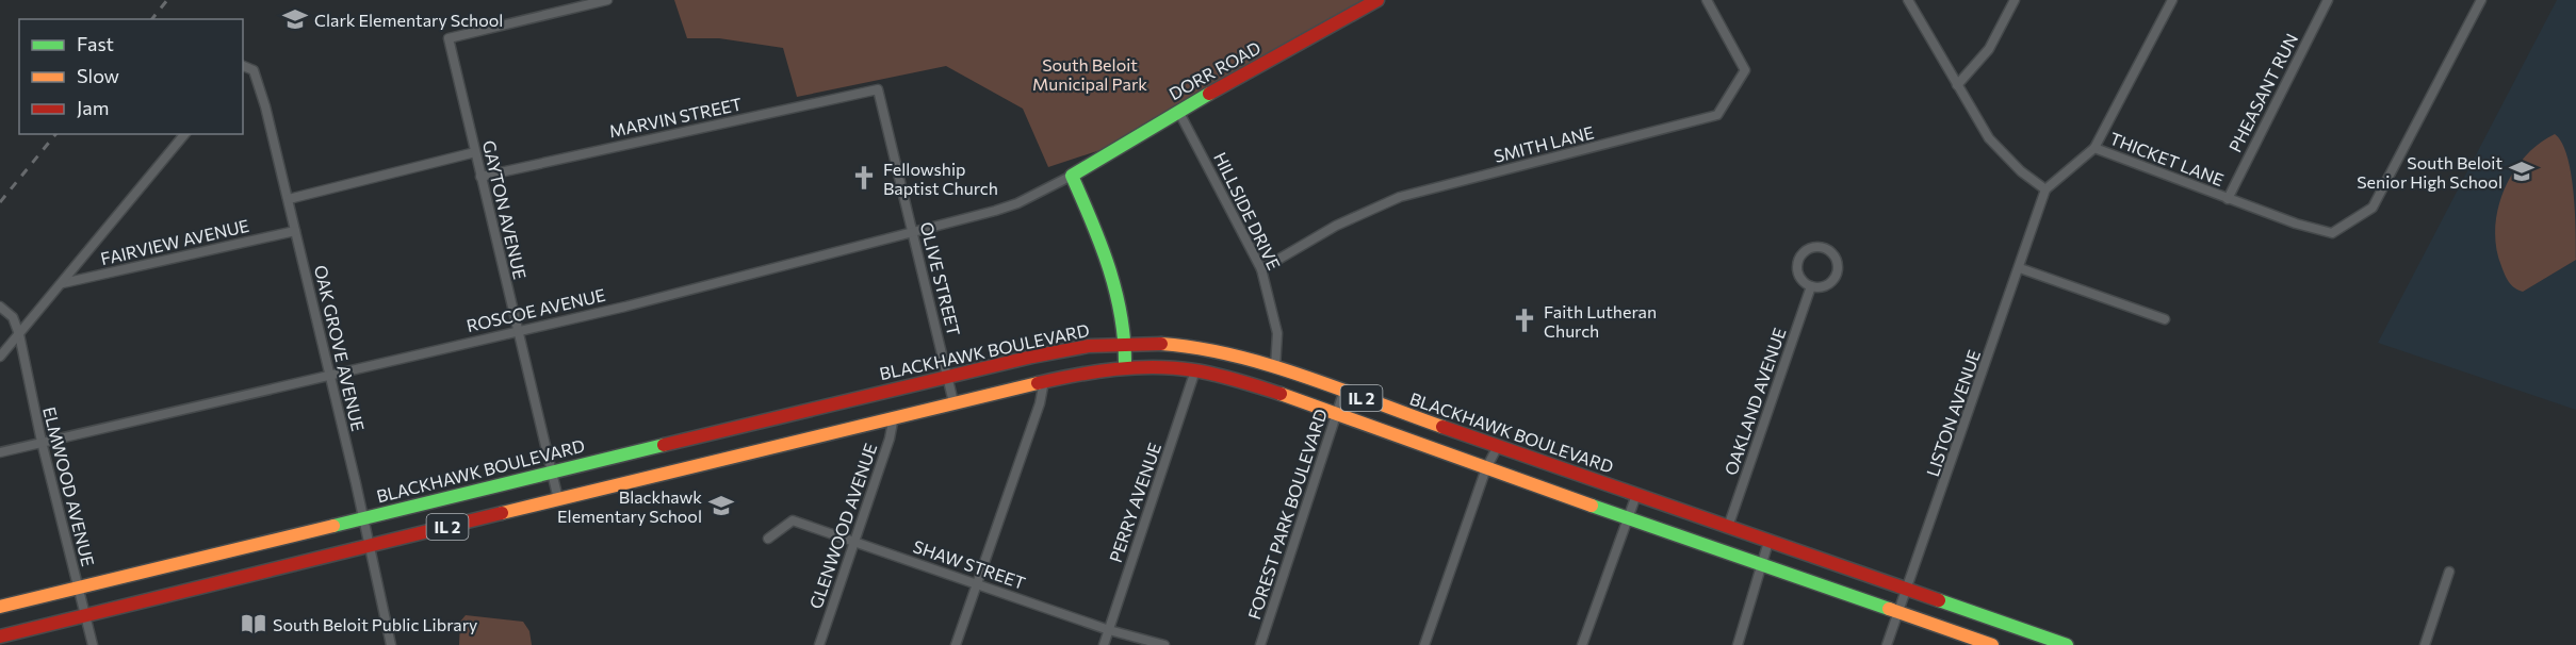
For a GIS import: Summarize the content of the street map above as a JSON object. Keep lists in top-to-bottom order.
{
  "streets": {
    "main road": ["DORR ROAD", "BLACKHAWK BOULEVARD", "IL 2"],
    "street": [
      "PHEASANT RUN",
      "MARVIN STREET",
      "SMITH LANE",
      "THICKET LANE",
      "GAYTON AVENUE",
      "HILLSIDE DRIVE",
      "FAIRVIEW AVENUE",
      "OLIVE STREET",
      "ROSCOE AVENUE",
      "OAK GROVE AVENUE",
      "OAKLAND AVENUE",
      "LISTON AVENUE",
      "ELMWOOD AVENUE",
      "PERRY AVENUE",
      "FOREST PARK BOULEVARD",
      "GLENWOOD AVENUE",
      "SHAW STREET"
    ]
  },
  "crossings": [
    ["DORR ROAD", "HILLSIDE DRIVE"],
    ["DORR ROAD", "ROSCOE AVENUE"],
    ["PHEASANT RUN", "THICKET LANE"],
    ["MARVIN STREET", "GAYTON AVENUE"],
    ["MARVIN STREET", "OLIVE STREET"],
    ["SMITH LANE", "HILLSIDE DRIVE"],
    ["THICKET LANE", "LISTON AVENUE"],
    ["GAYTON AVENUE", "ROSCOE AVENUE"],
    ["GAYTON AVENUE", "BLACKHAWK BOULEVARD"],
    ["GAYTON AVENUE", "IL 2"],
    ["HILLSIDE DRIVE", "BLACKHAWK BOULEVARD"],
    ["FAIRVIEW AVENUE", "OAK GROVE AVENUE"],
    ["OLIVE STREET", "ROSCOE AVENUE"],
    ["OLIVE STREET", "BLACKHAWK BOULEVARD"],
    ["OLIVE STREET", "IL 2"],
    ["ROSCOE AVENUE", "OAK GROVE AVENUE"],
    ["ROSCOE AVENUE", "ELMWOOD AVENUE"],
    ["OAK GROVE AVENUE", "BLACKHAWK BOULEVARD"],
    ["OAK GROVE AVENUE", "IL 2"],
    ["BLACKHAWK BOULEVARD", "OAKLAND AVENUE"],
    ["BLACKHAWK BOULEVARD", "LISTON AVENUE"],
    ["BLACKHAWK BOULEVARD", "ELMWOOD AVENUE"],
    ["BLACKHAWK BOULEVARD", "FOREST PARK BOULEVARD"],
    ["IL 2", "LISTON AVENUE"],
    ["IL 2", "ELMWOOD AVENUE"],
    ["IL 2", "PERRY AVENUE"],
    ["IL 2", "FOREST PARK BOULEVARD"],
    ["IL 2", "GLENWOOD AVENUE"],
    ["PERRY AVENUE", "SHAW STREET"],
    ["GLENWOOD AVENUE", "SHAW STREET"]
  ],
  "parks": ["South Beloit Municipal Park"],
  "places": {
    "school or university": ["Clark Elementary School", "South Beloit Senior High School", "Blackhawk Elementary School"],
    "church": ["Fellowship Baptist Church", "Faith Lutheran Church"],
    "library": ["South Beloit Public Library"]
  },
  "legend": ["Fast", "Slow", "Jam"]
}
